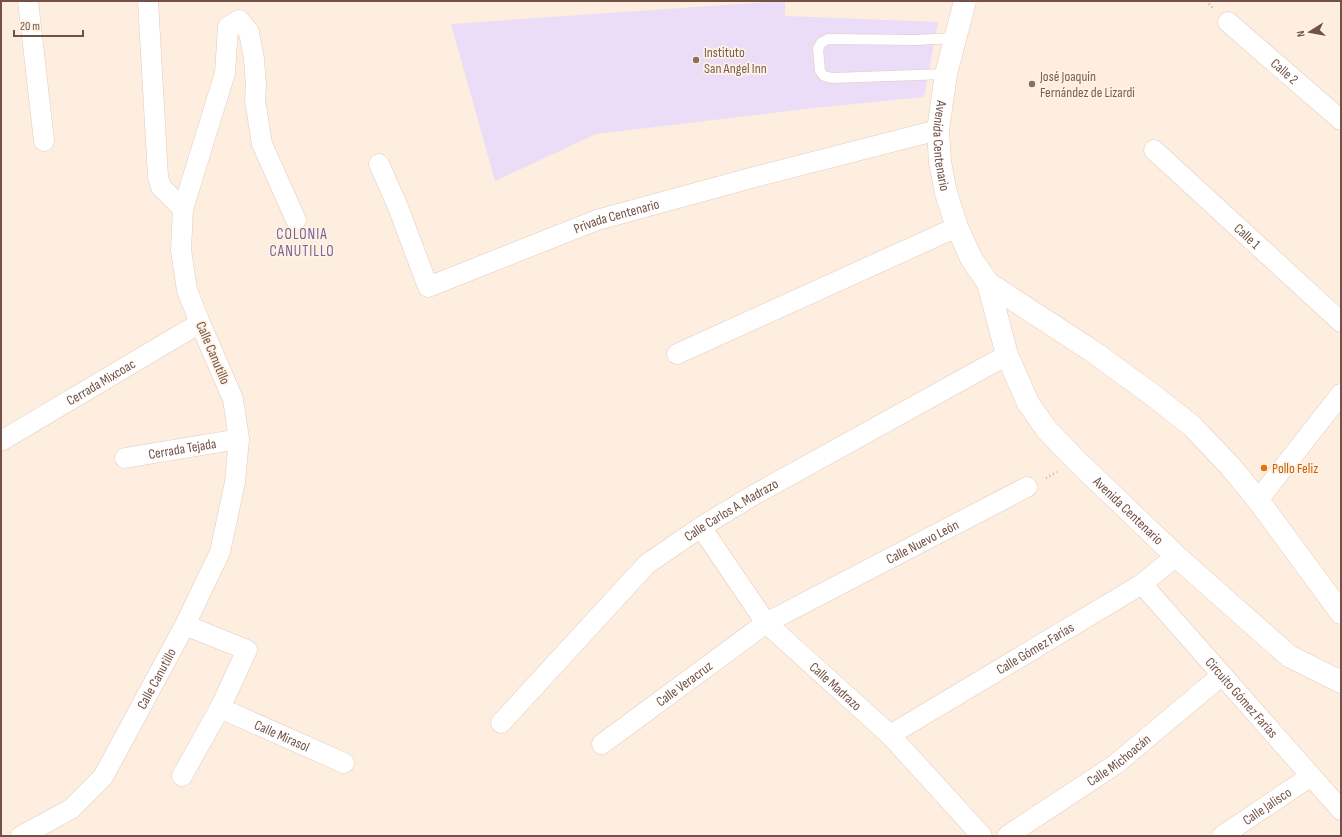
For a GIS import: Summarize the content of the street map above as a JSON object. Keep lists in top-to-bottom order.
{
  "streets": {
    "main road": ["Avenida Centenario"],
    "street": [
      "Calle 2",
      "Privada Centenario",
      "Calle 1",
      "Calle Canutillo",
      "Cerrada Mixcoac",
      "Cerrada Tejada",
      "Calle Carlos A. Madrazo",
      "Calle Nuevo León",
      "Calle Gómez Farías",
      "Calle Veracruz",
      "Calle Madrazo",
      "Circuito Gómez Farías",
      "Calle Mirasol",
      "Calle Michoacán",
      "Calle Jalisco"
    ]
  },
  "crossings": [
    ["Avenida Centenario", "Privada Centenario"],
    ["Avenida Centenario", "Calle Carlos A. Madrazo"],
    ["Avenida Centenario", "Calle Gómez Farías"],
    ["Calle Canutillo", "Cerrada Mixcoac"],
    ["Calle Canutillo", "Cerrada Tejada"],
    ["Calle Carlos A. Madrazo", "Calle Madrazo"],
    ["Calle Nuevo León", "Calle Veracruz"],
    ["Calle Nuevo León", "Calle Madrazo"],
    ["Calle Gómez Farías", "Calle Madrazo"],
    ["Calle Gómez Farías", "Circuito Gómez Farías"],
    ["Calle Veracruz", "Calle Madrazo"],
    ["Circuito Gómez Farías", "Calle Michoacán"],
    ["Circuito Gómez Farías", "Calle Jalisco"]
  ],
  "districts": ["COLONIA CANUTILLO"],
  "places": ["Instituto San Angel Inn", "José Joaquín Fernández de Lizardi", "Pollo Feliz"],
  "scale_bar": "20 m",
  "north": "left"
}
